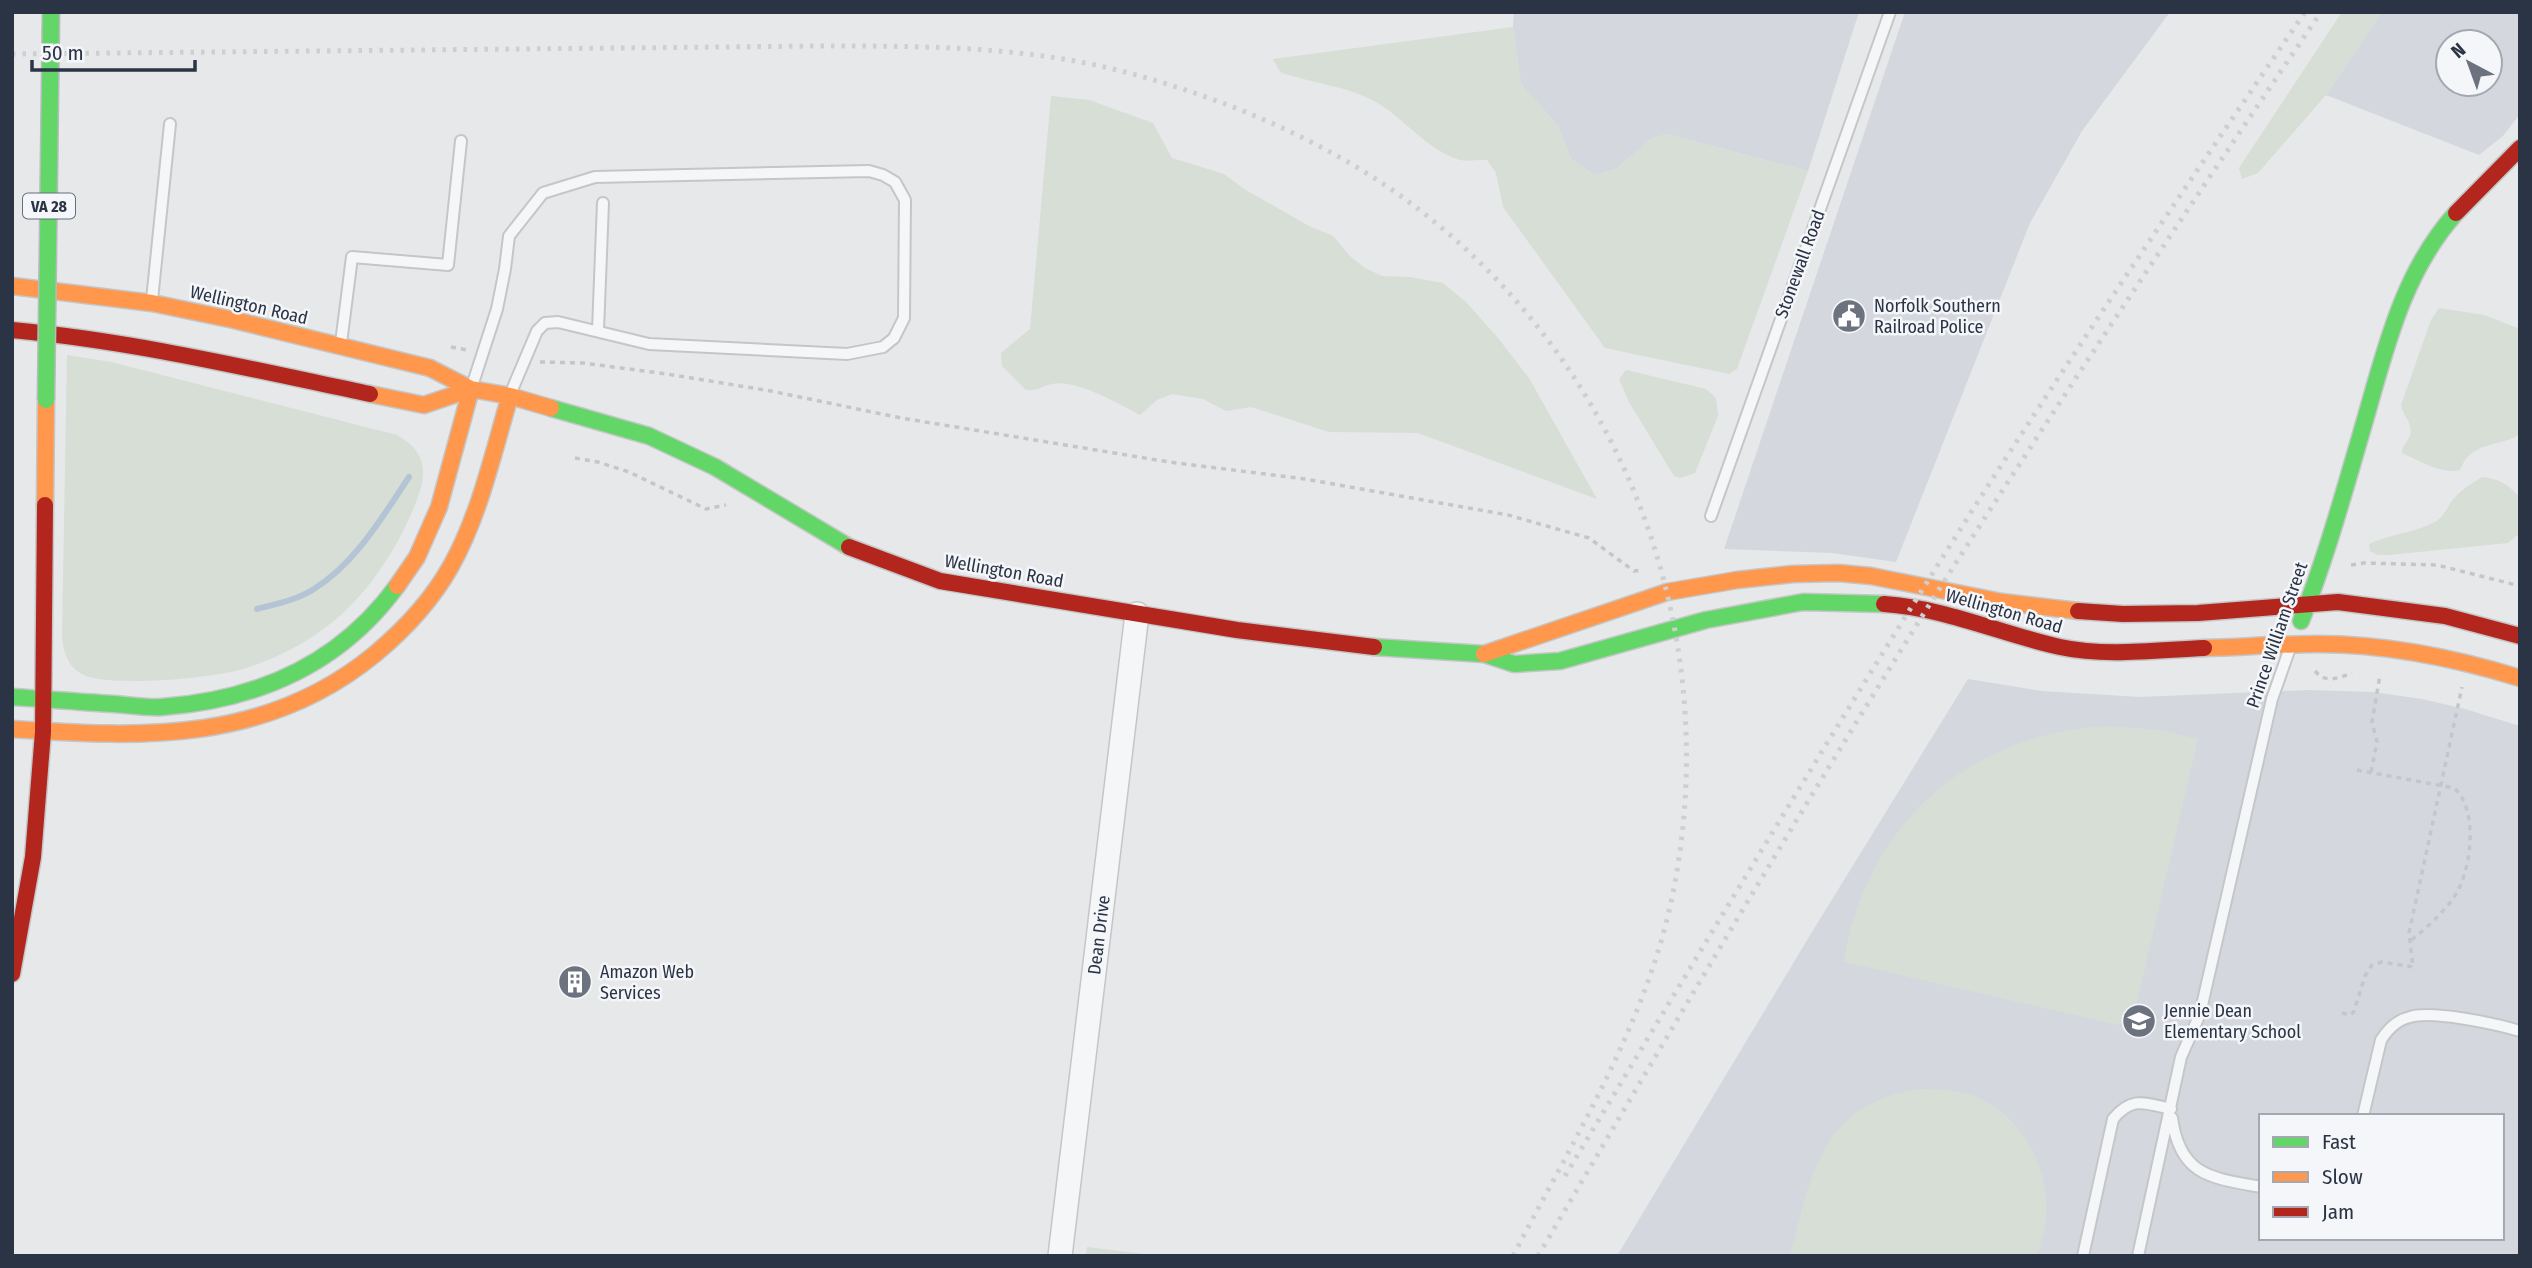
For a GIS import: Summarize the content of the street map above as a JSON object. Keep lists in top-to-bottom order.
{
  "streets": {
    "main road": ["VA 28", "Wellington Road", "Prince William Street"],
    "street": ["Dean Drive"],
    "lane": ["Stonewall Road"]
  },
  "crossings": [
    ["Wellington Road", "Prince William Street"],
    ["Wellington Road", "Dean Drive"]
  ],
  "places": {
    "public building": ["Norfolk Southern Railroad Police"],
    "building": ["Amazon Web Services"],
    "school or university": ["Jennie Dean Elementary School"]
  },
  "legend": ["Fast", "Slow", "Jam"],
  "scale_bar": "50 m",
  "north": "top left"
}
